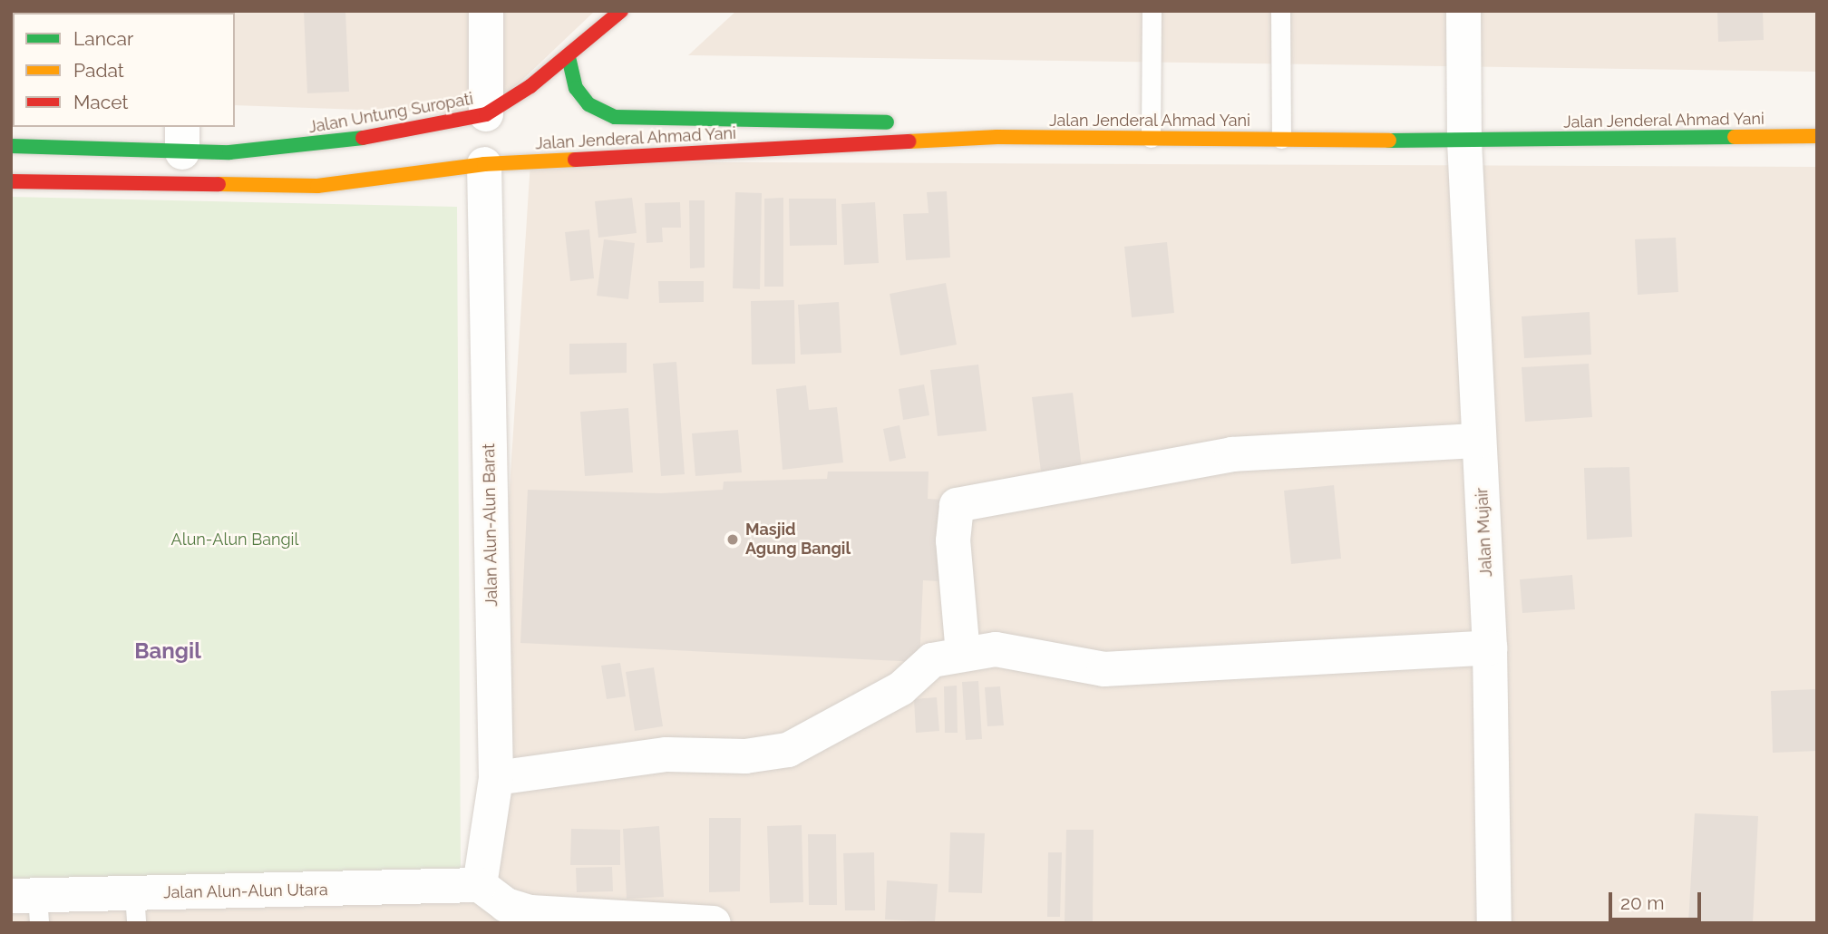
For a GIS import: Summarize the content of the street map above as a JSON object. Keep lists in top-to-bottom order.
{
  "streets": {
    "highway": ["Jalan Untung Suropati", "Jalan Jenderal Ahmad Yani"],
    "street": ["Jalan Alun-Alun Barat", "Jalan Mujair", "Jalan Alun-Alun Utara"]
  },
  "crossings": [
    ["Jalan Jenderal Ahmad Yani", "Jalan Alun-Alun Barat"],
    ["Jalan Jenderal Ahmad Yani", "Jalan Mujair"],
    ["Jalan Alun-Alun Barat", "Jalan Alun-Alun Utara"]
  ],
  "districts": ["Bangil"],
  "parks": ["Alun-Alun Bangil"],
  "places": ["Masjid Agung Bangil"],
  "legend": ["Lancar", "Padat", "Macet"],
  "scale_bar": "20 m"
}
